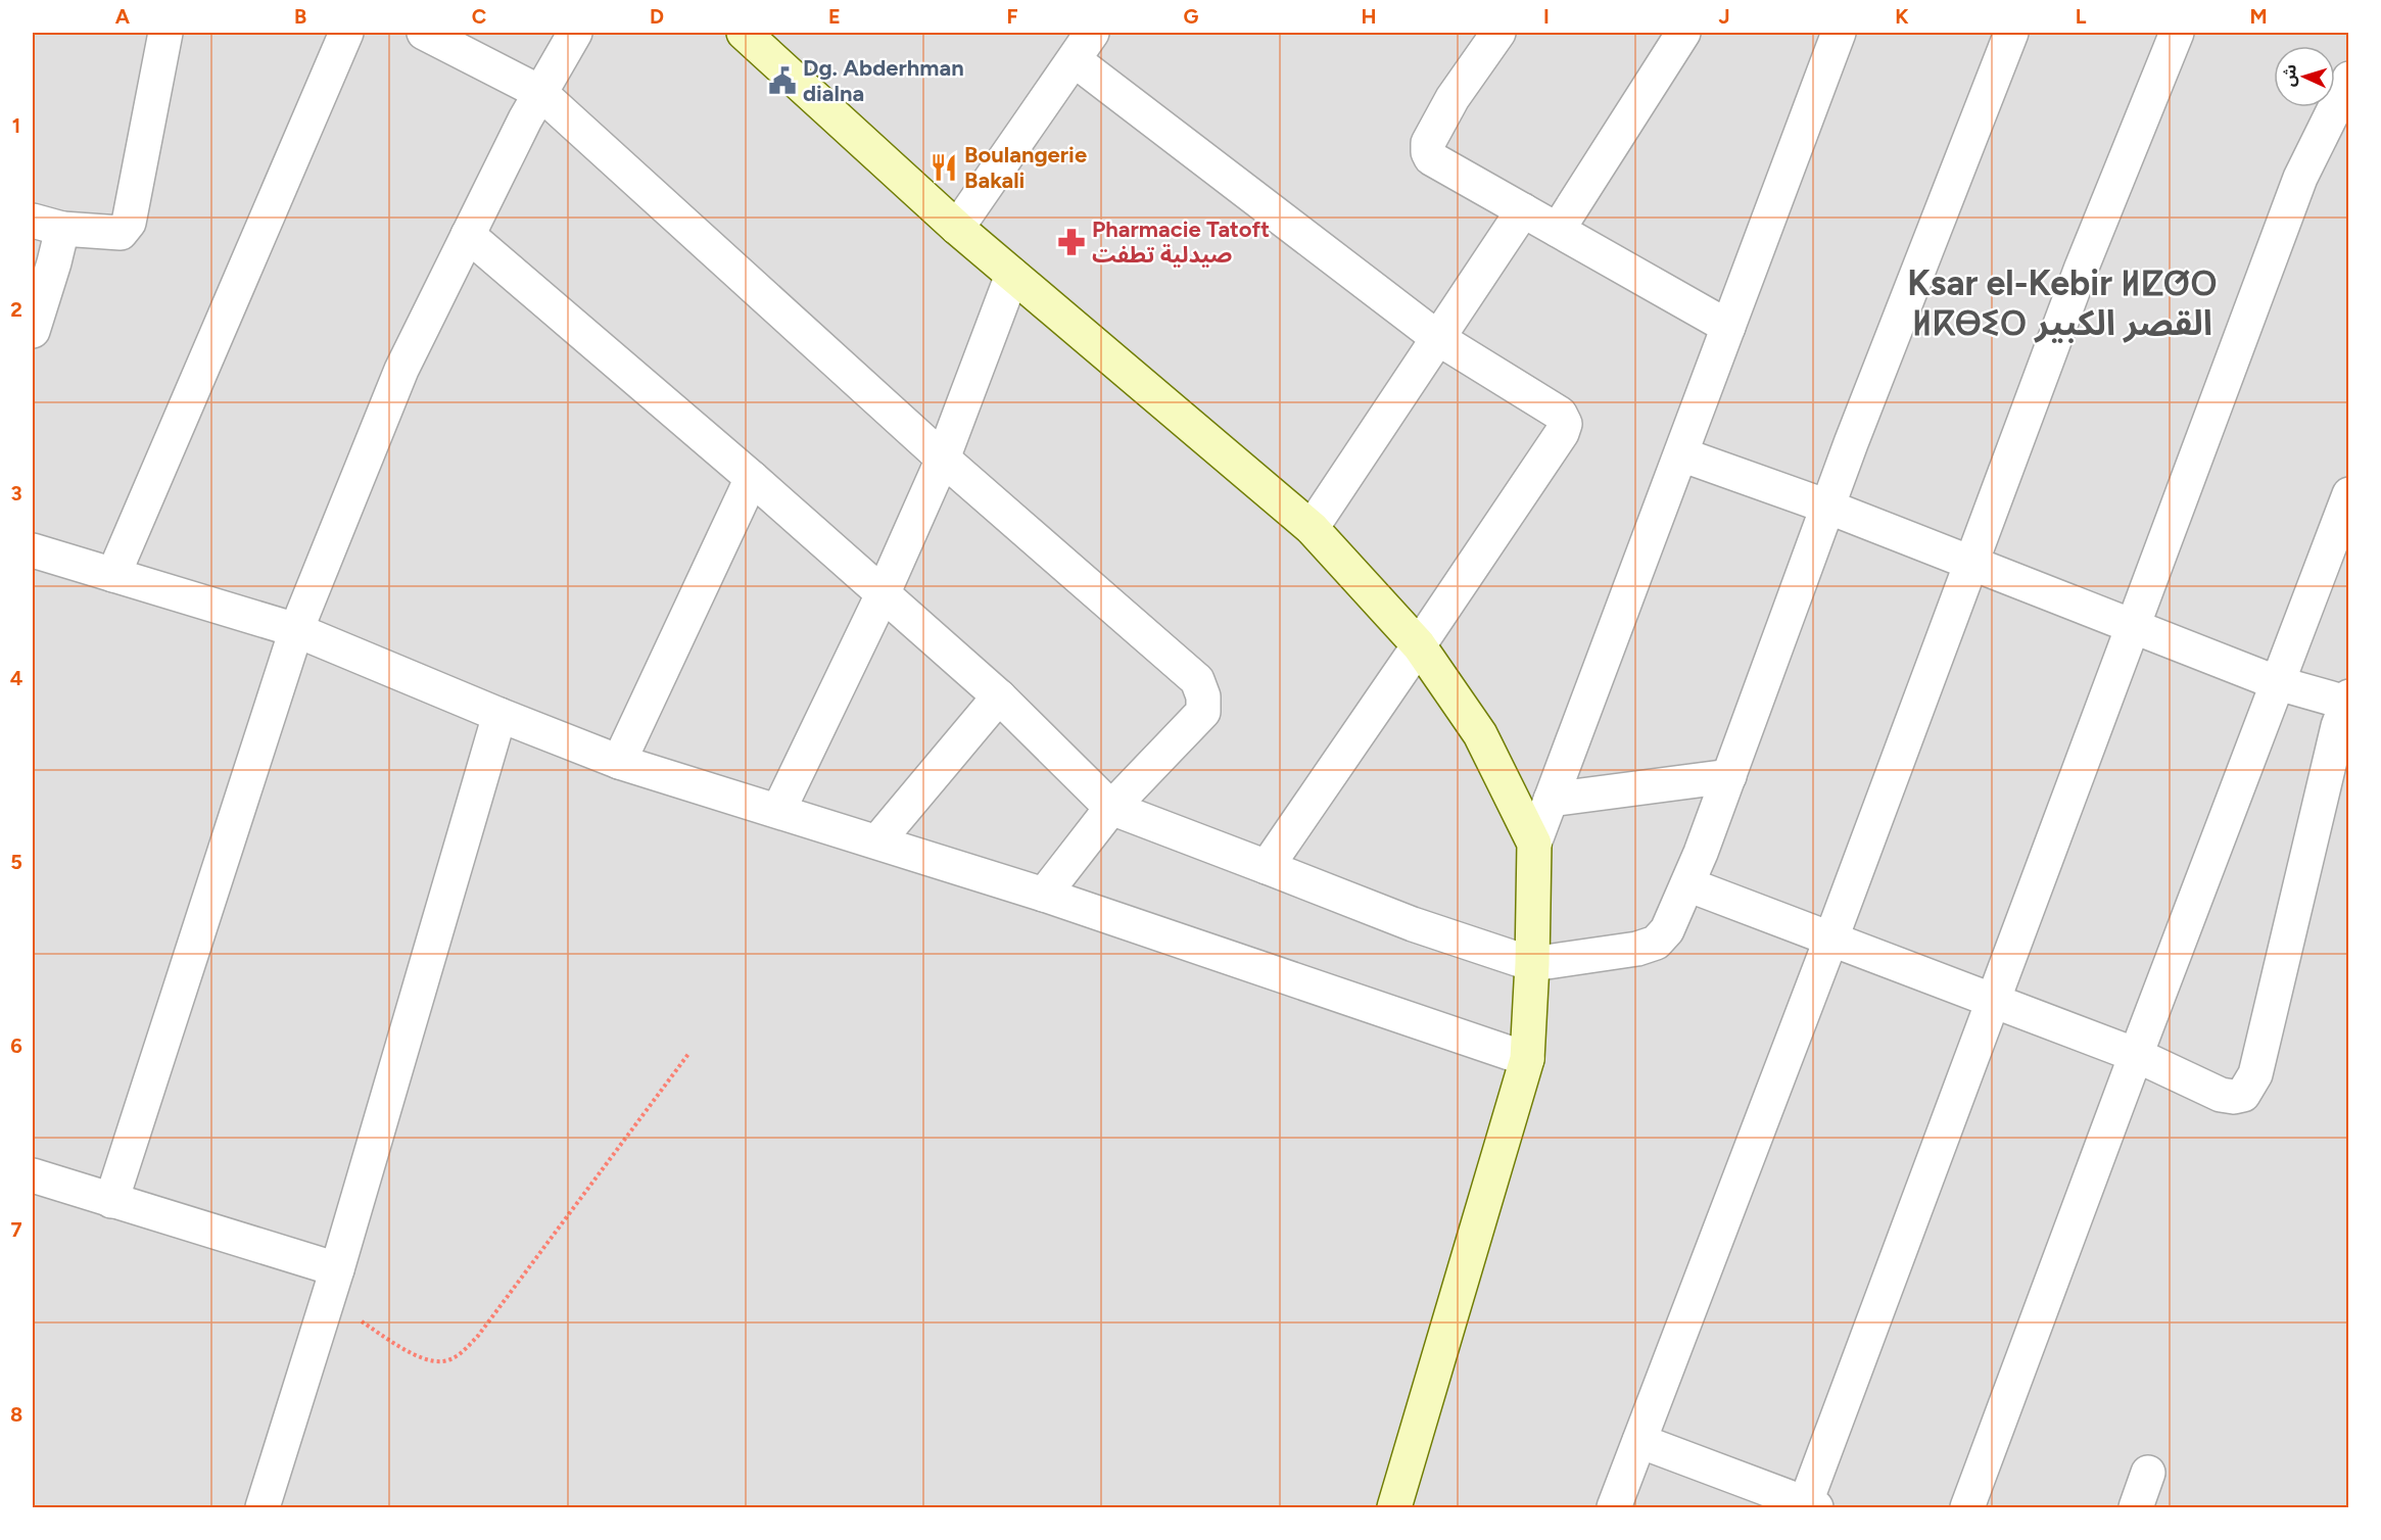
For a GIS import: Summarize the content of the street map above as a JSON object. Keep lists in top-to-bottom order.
{
  "districts": ["Ksar el-Kebir ⵍⵇⵚⵔ ⵍⴽⴱⵉⵔ القصر الكبير"],
  "places": {
    "public building": ["Dg. Abderhman dialna"],
    "restaurant": ["Boulangerie Bakali"],
    "pharmacy": ["Pharmacie Tatoft صيدلية تطفت"]
  },
  "north": "left",
  "grid": {
    "columns": [
      "A",
      "B",
      "C",
      "D",
      "E",
      "F",
      "G",
      "H",
      "I",
      "J",
      "K",
      "L",
      "M"
    ],
    "rows": [
      "1",
      "2",
      "3",
      "4",
      "5",
      "6",
      "7",
      "8"
    ]
  }
}
